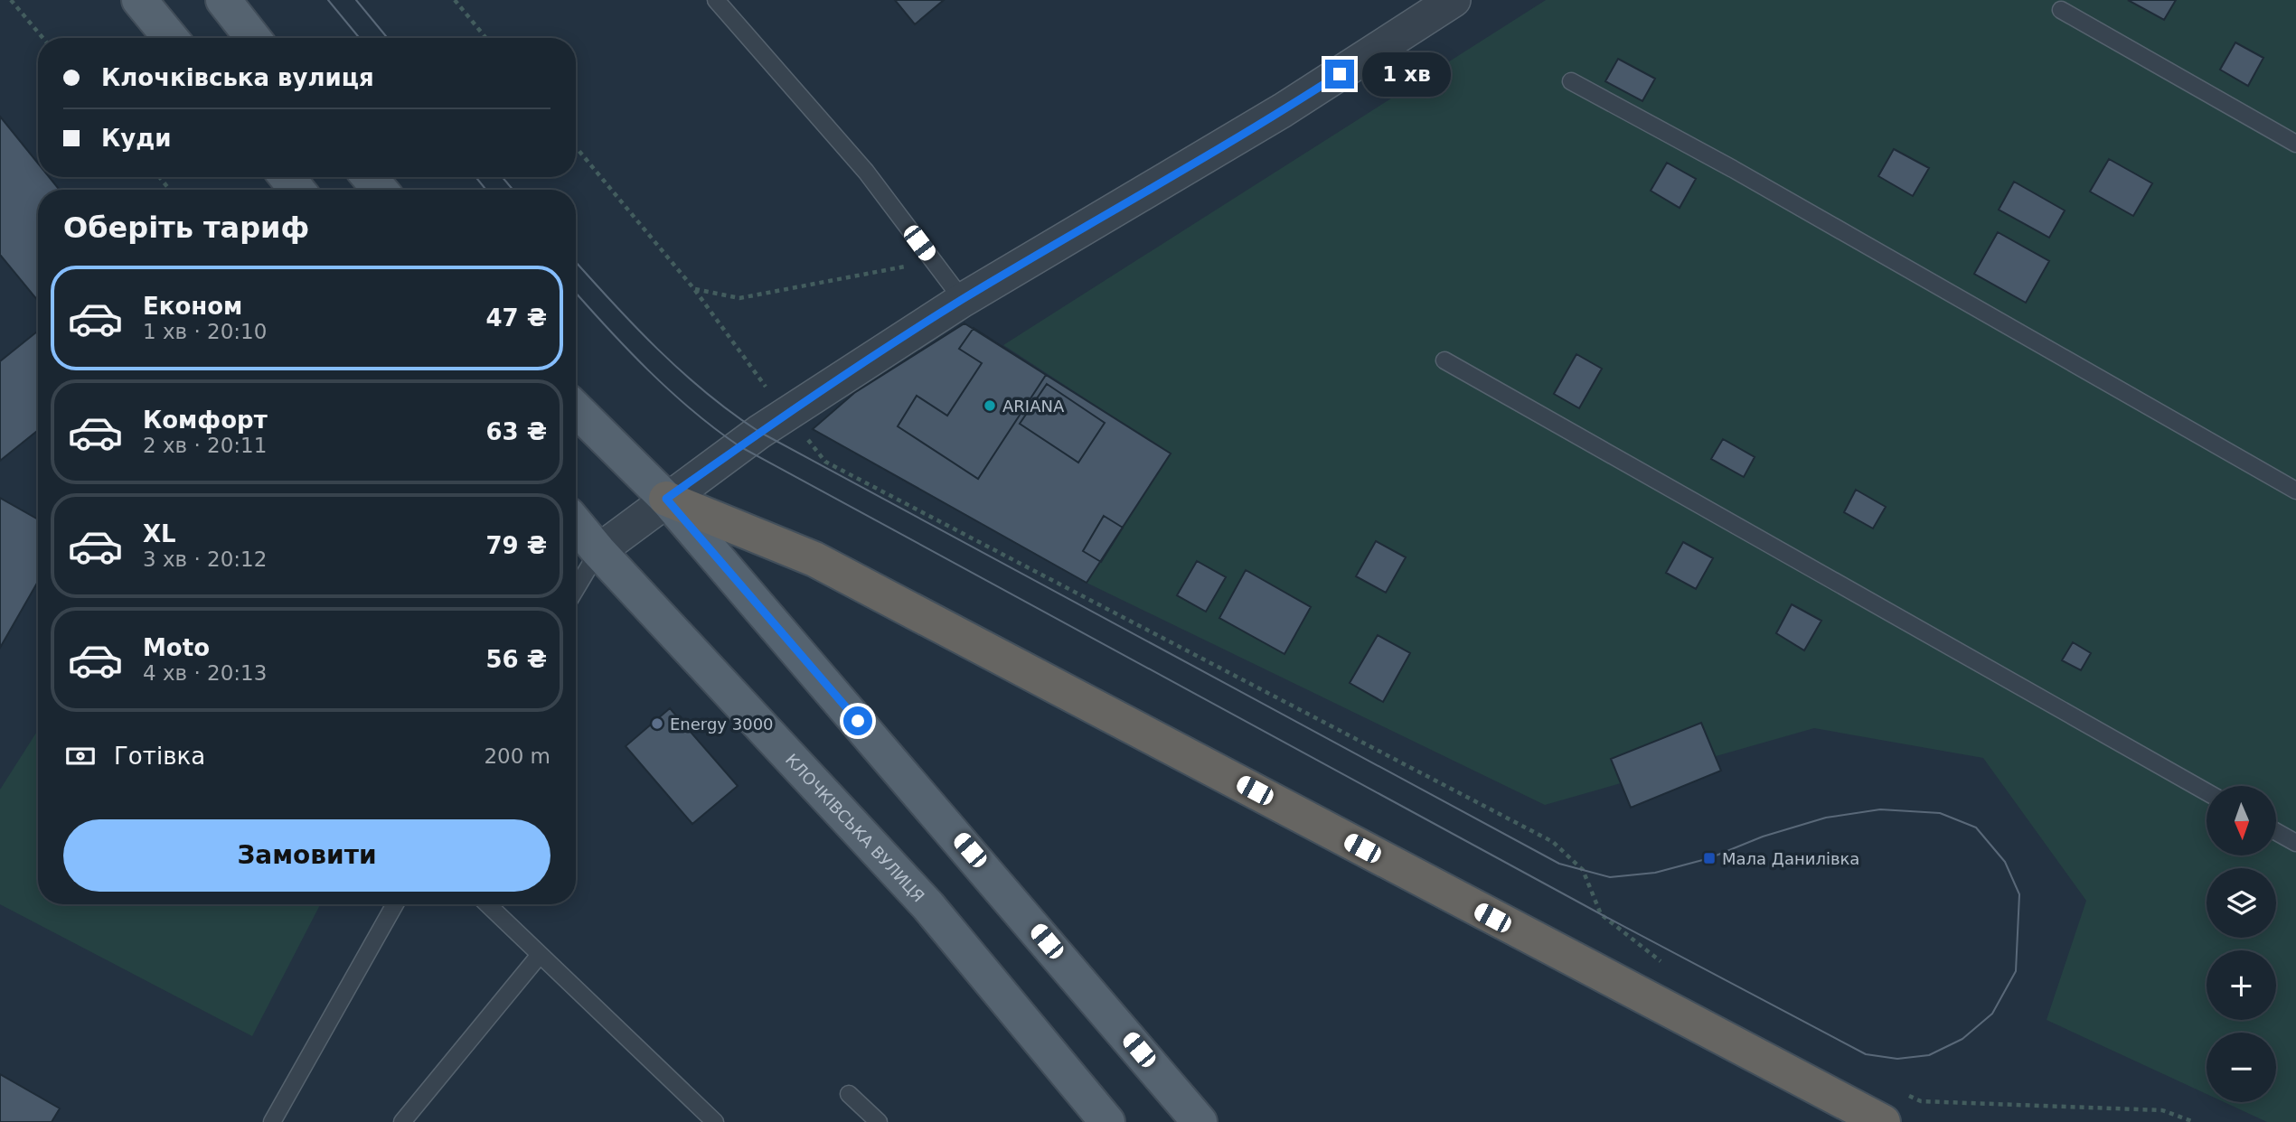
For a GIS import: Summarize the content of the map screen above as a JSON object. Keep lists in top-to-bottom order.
{
  "streets": {
    "main road": ["КЛОЧКІВСЬКА ВУЛИЦЯ"]
  },
  "places": {
    "other": ["ARIANA", "Energy 3000"],
    "transit": ["Мала Данилівка"]
  },
  "north": "bottom",
  "page": {
    "banner": ["Клочківська вулиця", "Куди"],
    "bubble": "1 хв",
    "heading": "Оберіть тариф",
    "list": [
      {
        "name": "Економ",
        "note": "1 хв · 20:10",
        "value": "47 ₴"
      },
      {
        "name": "Комфорт",
        "note": "2 хв · 20:11",
        "value": "63 ₴"
      },
      {
        "name": "XL",
        "note": "3 хв · 20:12",
        "value": "79 ₴"
      },
      {
        "name": "Moto",
        "note": "4 хв · 20:13",
        "value": "56 ₴"
      }
    ],
    "pay": ["Готівка", "200 m"],
    "map_buttons": ["+", "−"],
    "buttons": "Замовити"
  }
}
